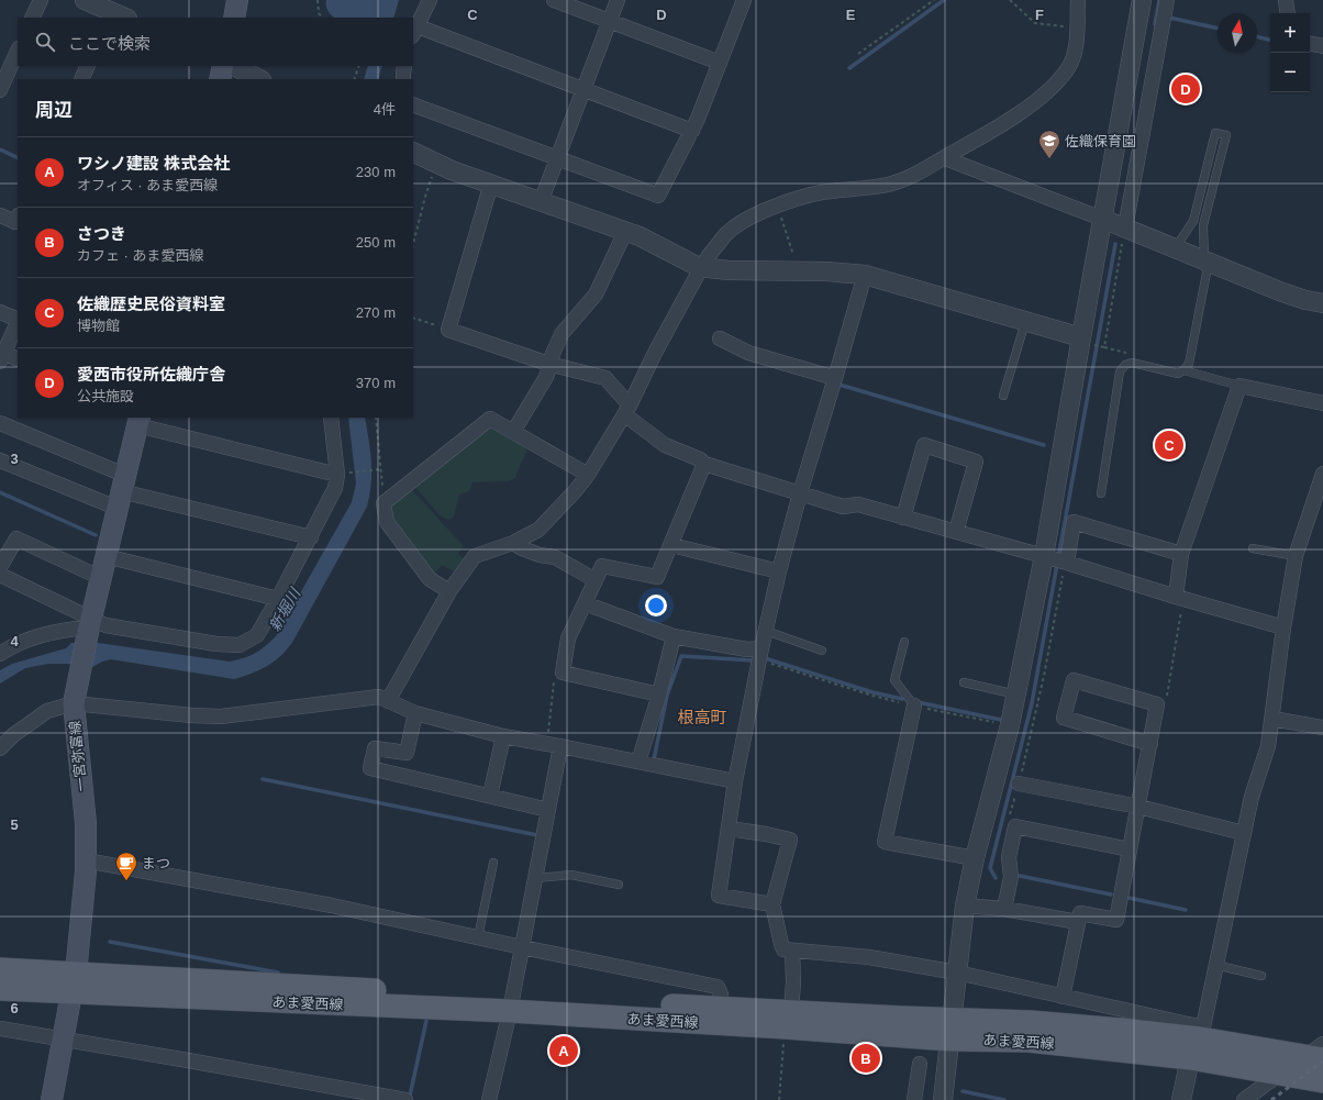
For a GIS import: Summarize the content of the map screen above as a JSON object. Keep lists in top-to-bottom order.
{
  "streets": {
    "main road": ["一宮弥富線", "あま愛西線"]
  },
  "crossings": [
    ["一宮弥富線", "あま愛西線"]
  ],
  "districts": ["根高町"],
  "water": ["新堀川"],
  "places": {
    "school or university": ["佐織保育園"],
    "cafe": ["まつ"]
  },
  "north": "top",
  "page": {
    "map_buttons": ["+", "−"],
    "search": "ここで検索",
    "pins": [
      "D",
      "C",
      "A",
      "B"
    ],
    "heading": ["周辺", "4件"],
    "list": [
      {
        "mark": "A",
        "name": "ワシノ建設 株式会社",
        "note": "オフィス · あま愛西線",
        "value": "230 m"
      },
      {
        "mark": "B",
        "name": "さつき",
        "note": "カフェ · あま愛西線",
        "value": "250 m"
      },
      {
        "mark": "C",
        "name": "佐織歴史民俗資料室",
        "note": "博物館",
        "value": "270 m"
      },
      {
        "mark": "D",
        "name": "愛西市役所佐織庁舎",
        "note": "公共施設",
        "value": "370 m"
      }
    ]
  },
  "grid": {
    "columns": [
      "C",
      "D",
      "E",
      "F"
    ],
    "rows": [
      "3",
      "4",
      "5",
      "6"
    ]
  }
}
